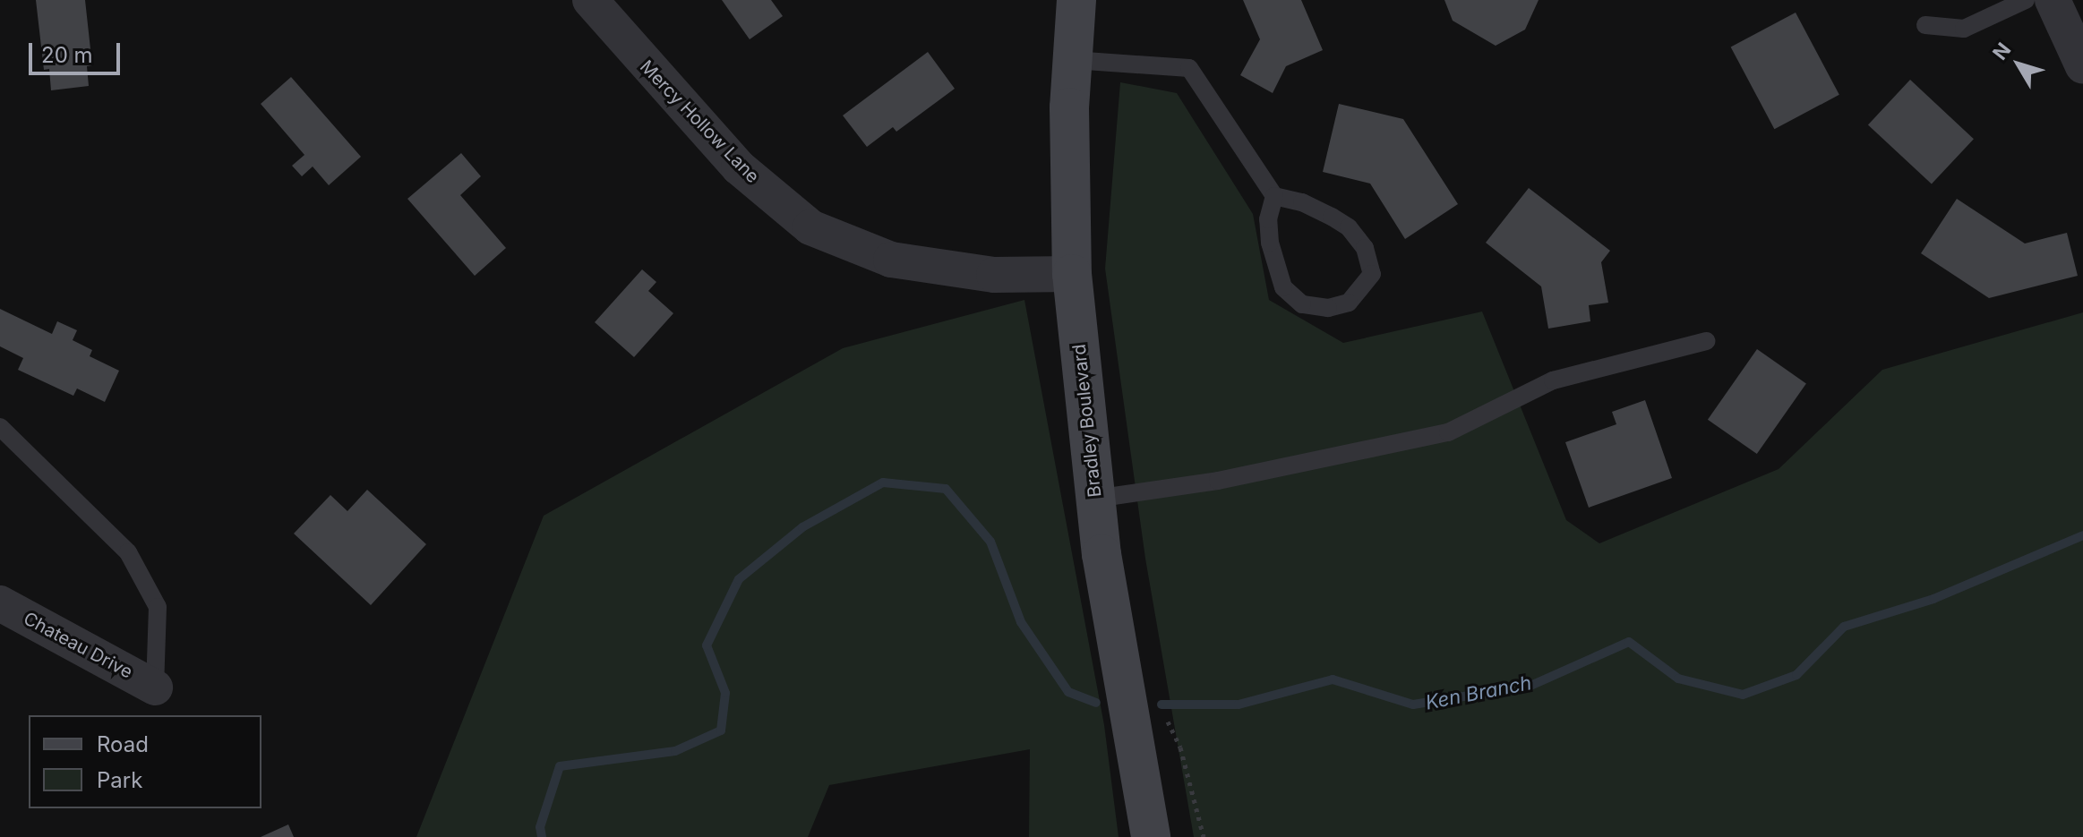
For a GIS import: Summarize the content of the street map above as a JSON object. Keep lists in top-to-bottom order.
{
  "streets": {
    "main road": ["Bradley Boulevard"],
    "street": ["Mercy Hollow Lane", "Chateau Drive"]
  },
  "crossings": [
    ["Mercy Hollow Lane", "Bradley Boulevard"]
  ],
  "water": ["Ken Branch"],
  "legend": ["Road", "Park"],
  "scale_bar": "20 m",
  "north": "top left"
}
